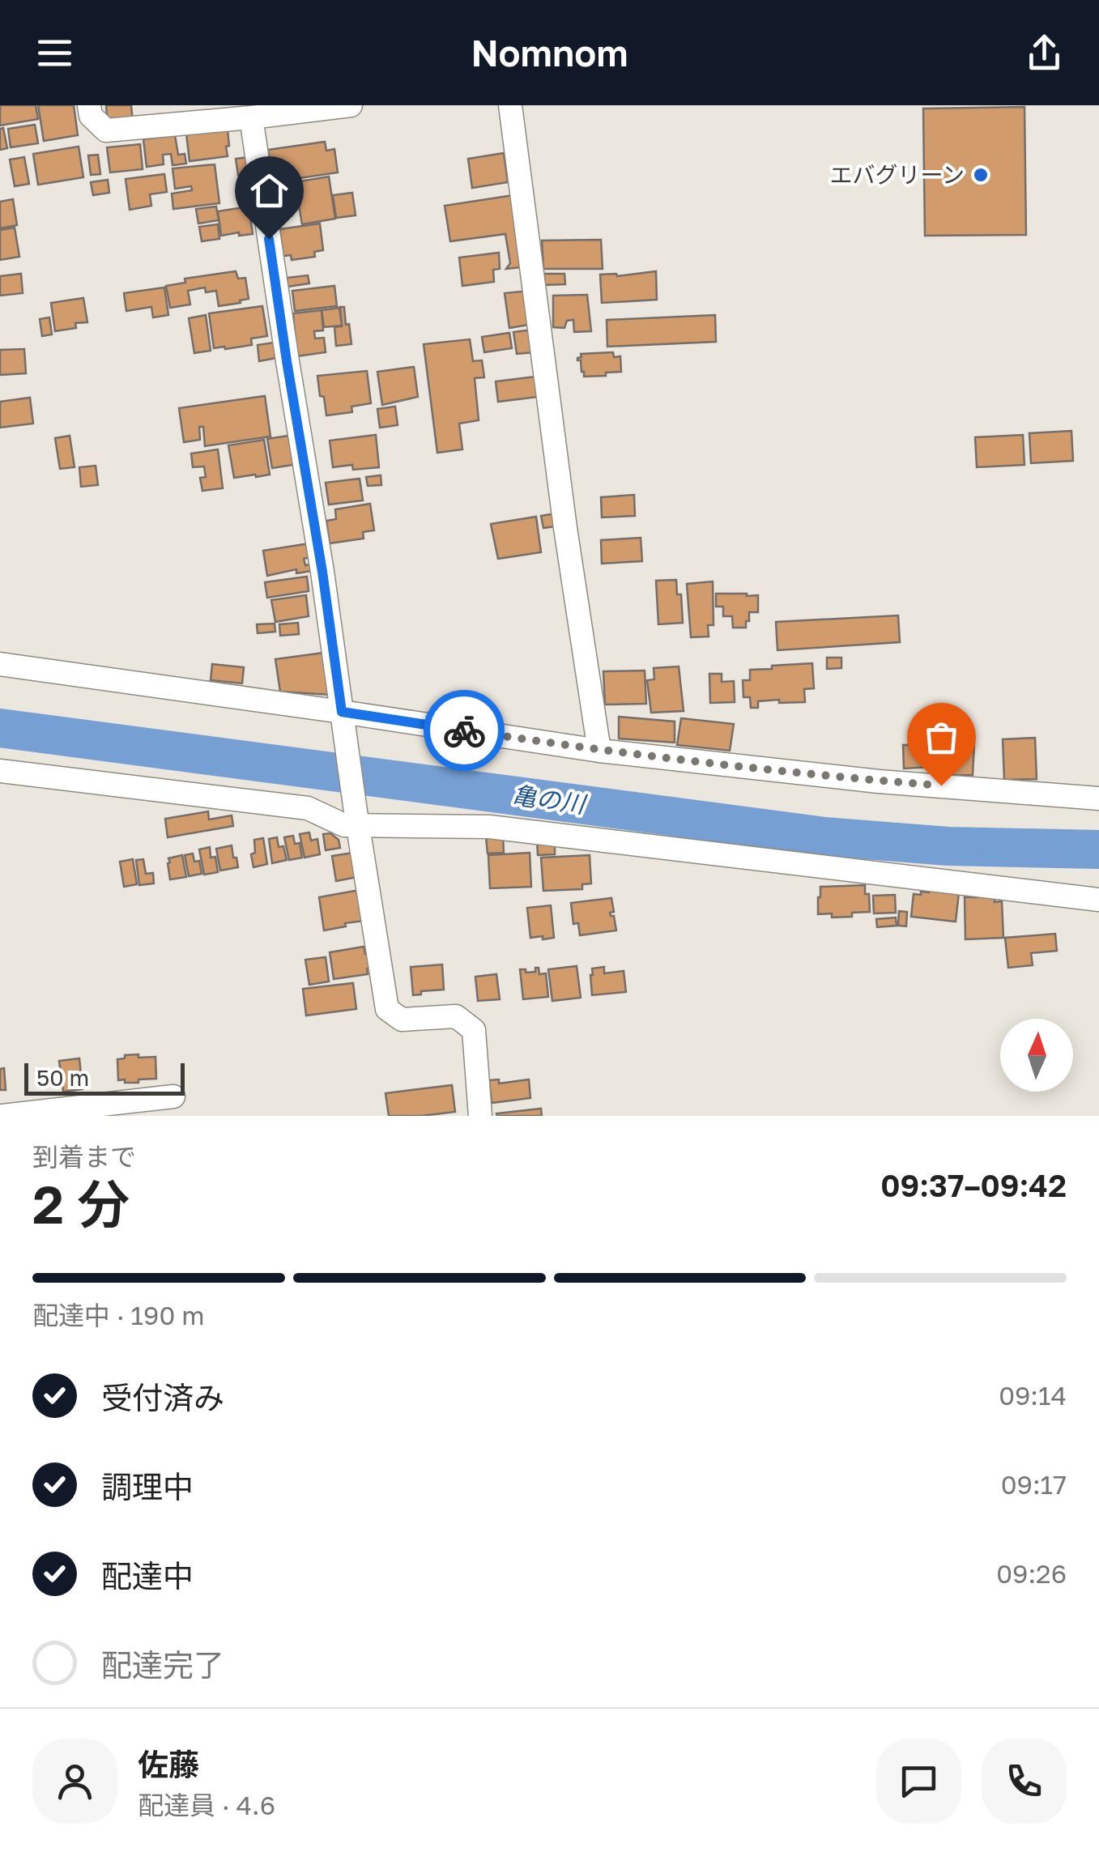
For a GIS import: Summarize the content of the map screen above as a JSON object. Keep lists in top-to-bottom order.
{
  "water": ["亀の川"],
  "places": ["エバグリーン"],
  "scale_bar": "50 m",
  "north": "top",
  "page": {
    "header": "Nomnom",
    "scale": "50 m",
    "heading": ["2 分", "到着まで", "09:37–09:42"],
    "panel": ["佐藤", "配達員 · 4.6"],
    "bar": "配達中 · 190 m",
    "list": [
      ["受付済み", "09:14"],
      ["調理中", "09:17"],
      ["配達中", "09:26"],
      "配達完了"
    ]
  }
}
